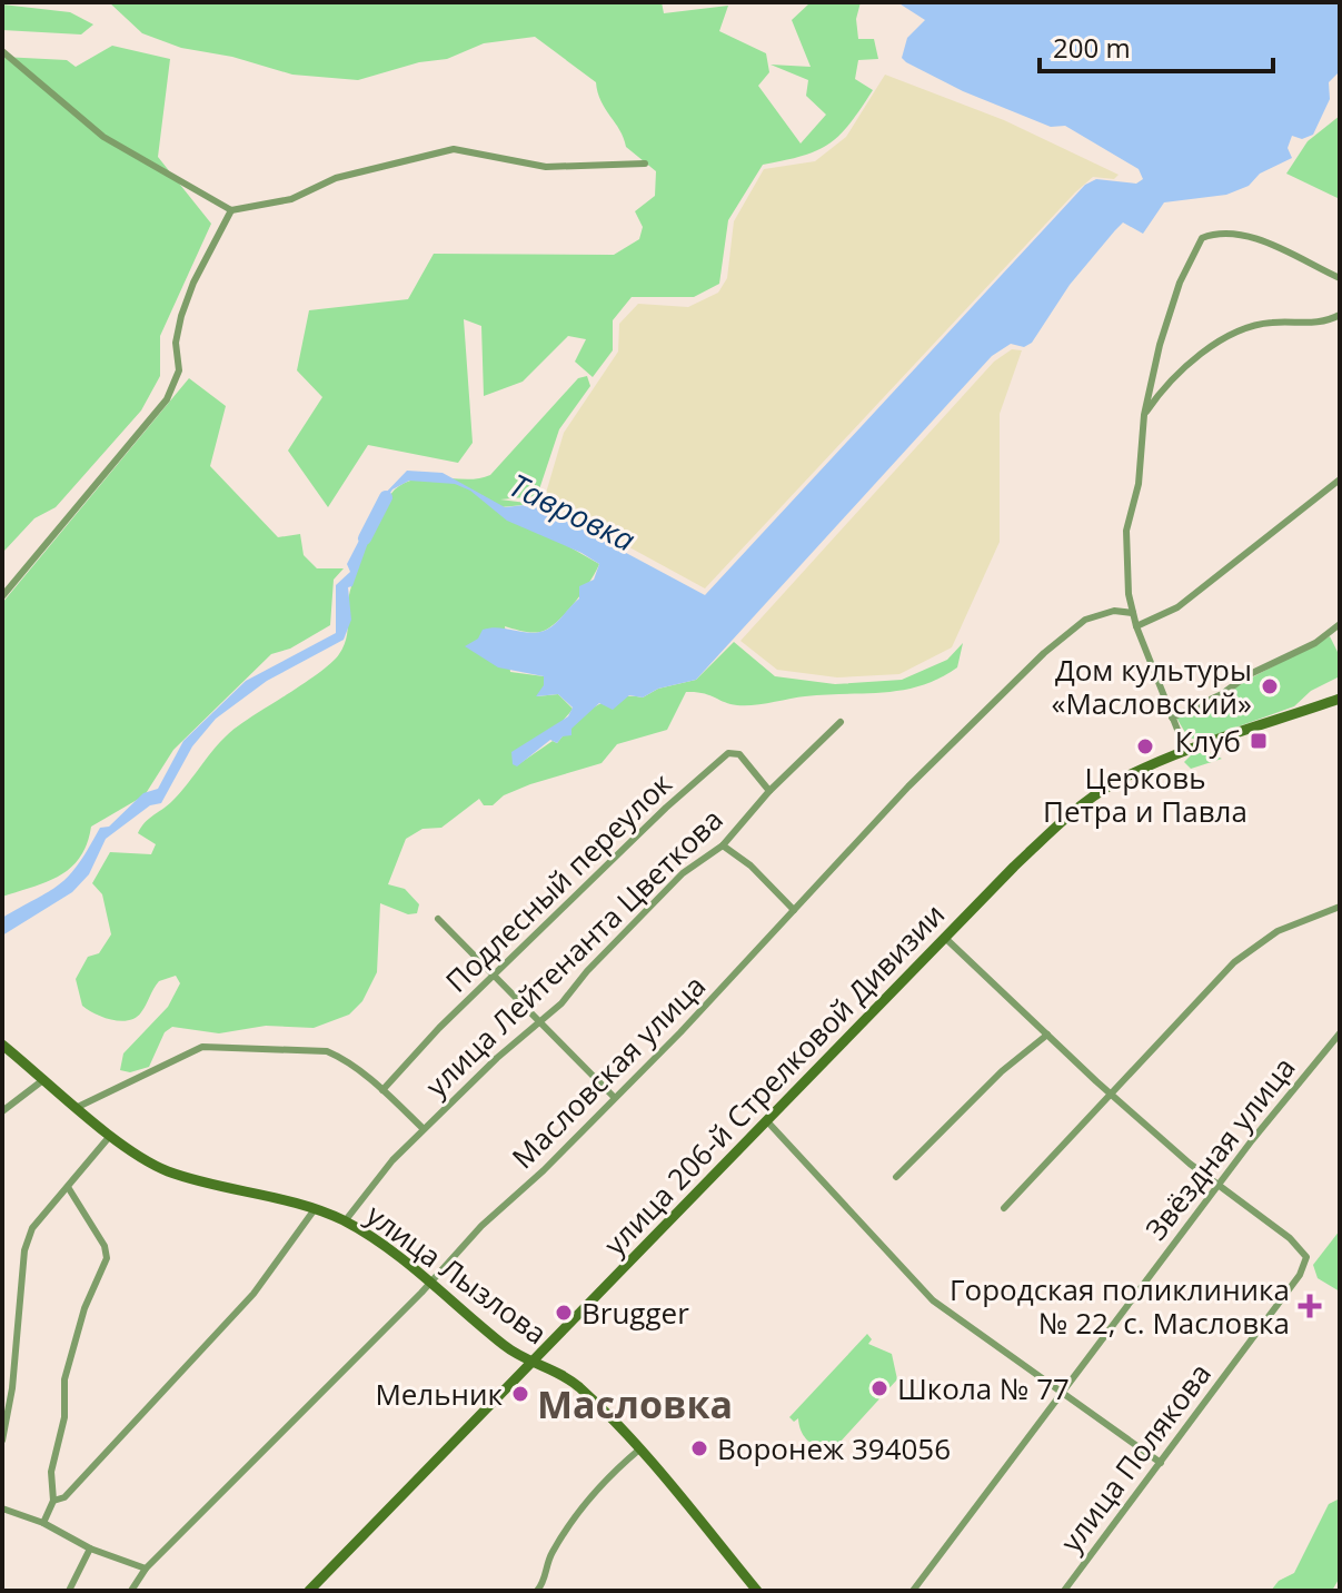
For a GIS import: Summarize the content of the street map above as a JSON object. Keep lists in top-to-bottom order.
{
  "streets": {
    "main road": ["улица 206-й Стрелковой Дивизии", "улица Лызлова"],
    "street": [
      "Подлесный переулок",
      "улица Лейтенанта Цветкова",
      "Масловская улица",
      "Звёздная улица",
      "улица Полякова"
    ]
  },
  "crossings": [
    ["Подлесный переулок", "улица Лейтенанта Цветкова"],
    ["улица Лейтенанта Цветкова", "улица Лызлова"],
    ["Масловская улица", "улица Лызлова"],
    ["улица 206-й Стрелковой Дивизии", "улица Лызлова"],
    ["Звёздная улица", "улица Полякова"]
  ],
  "districts": ["Масловка"],
  "water": ["Тавровка"],
  "places": {
    "other": [
      "Дом культуры «Масловский»",
      "Церковь Петра и Павла",
      "Brugger",
      "Школа № 77",
      "Мельник",
      "Воронеж 394056"
    ],
    "transit": ["Клуб"],
    "health": ["Городская поликлиника № 22, с. Масловка"]
  },
  "scale_bar": "200 m"
}
